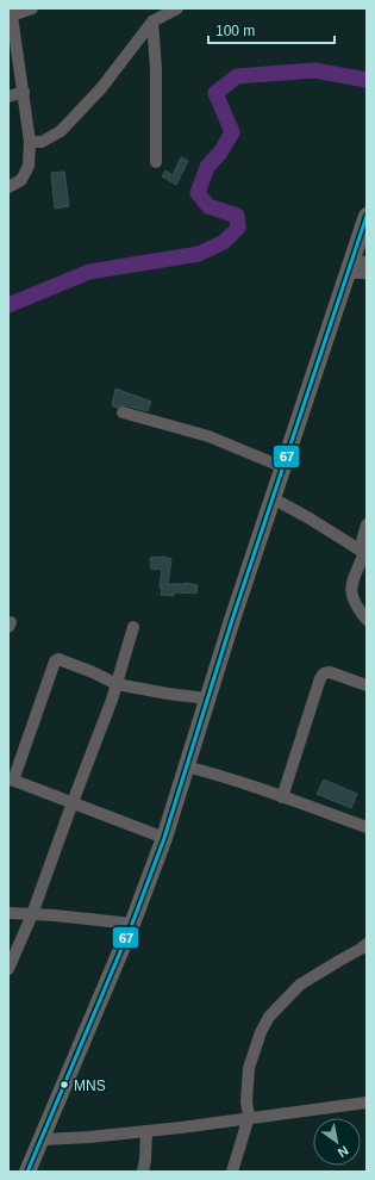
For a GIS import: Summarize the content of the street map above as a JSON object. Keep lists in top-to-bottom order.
{
  "places": ["MNS"],
  "lines": ["transit line 67"],
  "scale_bar": "100 m",
  "north": "bottom right"
}
